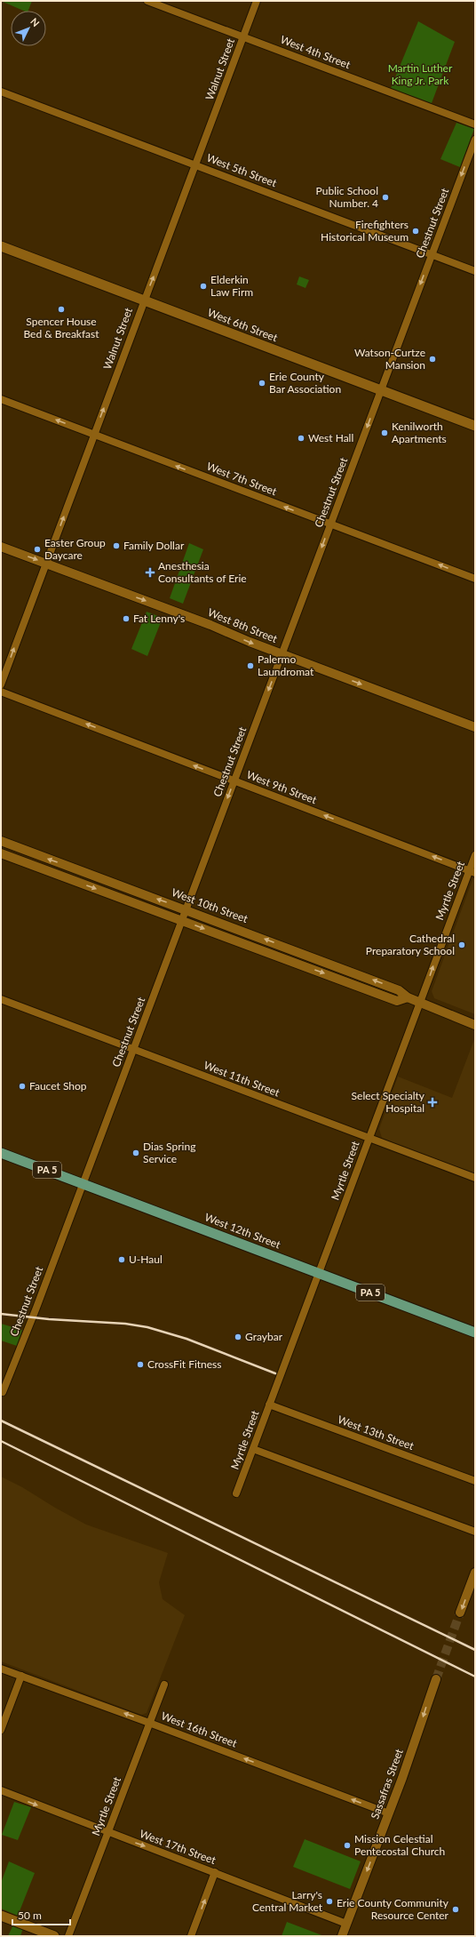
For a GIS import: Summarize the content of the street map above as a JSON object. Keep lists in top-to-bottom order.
{
  "streets": {
    "main road": ["West 6th Street", "PA 5", "West 12th Street"],
    "street": [
      "West 4th Street",
      "Walnut Street",
      "West 5th Street",
      "Chestnut Street",
      "West 7th Street",
      "West 8th Street",
      "West 9th Street",
      "Myrtle Street",
      "West 10th Street",
      "West 11th Street",
      "West 13th Street",
      "West 16th Street",
      "Sassafras Street",
      "West 17th Street"
    ]
  },
  "crossings": [
    ["West 4th Street", "Walnut Street"],
    ["Walnut Street", "West 5th Street"],
    ["Walnut Street", "West 6th Street"],
    ["Walnut Street", "West 7th Street"],
    ["Walnut Street", "West 8th Street"],
    ["West 5th Street", "Chestnut Street"],
    ["Chestnut Street", "West 6th Street"],
    ["Chestnut Street", "West 7th Street"],
    ["Chestnut Street", "West 8th Street"],
    ["Chestnut Street", "West 9th Street"],
    ["Chestnut Street", "West 10th Street"],
    ["Chestnut Street", "West 11th Street"],
    ["Chestnut Street", "West 12th Street"],
    ["West 9th Street", "Myrtle Street"],
    ["Myrtle Street", "West 10th Street"],
    ["Myrtle Street", "West 11th Street"],
    ["Myrtle Street", "West 12th Street"],
    ["Myrtle Street", "West 13th Street"],
    ["Myrtle Street", "West 16th Street"],
    ["Myrtle Street", "West 17th Street"],
    ["West 16th Street", "Sassafras Street"],
    ["Sassafras Street", "West 17th Street"]
  ],
  "one_way": [
    "Walnut Street",
    "Chestnut Street",
    "West 7th Street",
    "West 8th Street",
    "West 9th Street",
    "West 16th Street",
    "Sassafras Street",
    "West 17th Street"
  ],
  "parks": ["Martin Luther King Jr. Park"],
  "places": {
    "other": [
      "Public School Number. 4",
      "Firefighters Historical Museum",
      "Elderkin Law Firm",
      "Spencer House Bed & Breakfast",
      "Watson-Curtze Mansion",
      "Erie County Bar Association",
      "Kenilworth Apartments",
      "West Hall",
      "Family Dollar",
      "Easter Group Daycare",
      "Fat Lenny's",
      "Palermo Laundromat",
      "Cathedral Preparatory School",
      "Faucet Shop",
      "Dias Spring Service",
      "U-Haul",
      "Graybar",
      "CrossFit Fitness",
      "Mission Celestial Pentecostal Church",
      "Larry's Central Market",
      "Erie County Community Resource Center"
    ],
    "health": ["Anesthesia Consultants of Erie", "Select Specialty Hospital"]
  },
  "scale_bar": "50 m",
  "north": "top right"
}
